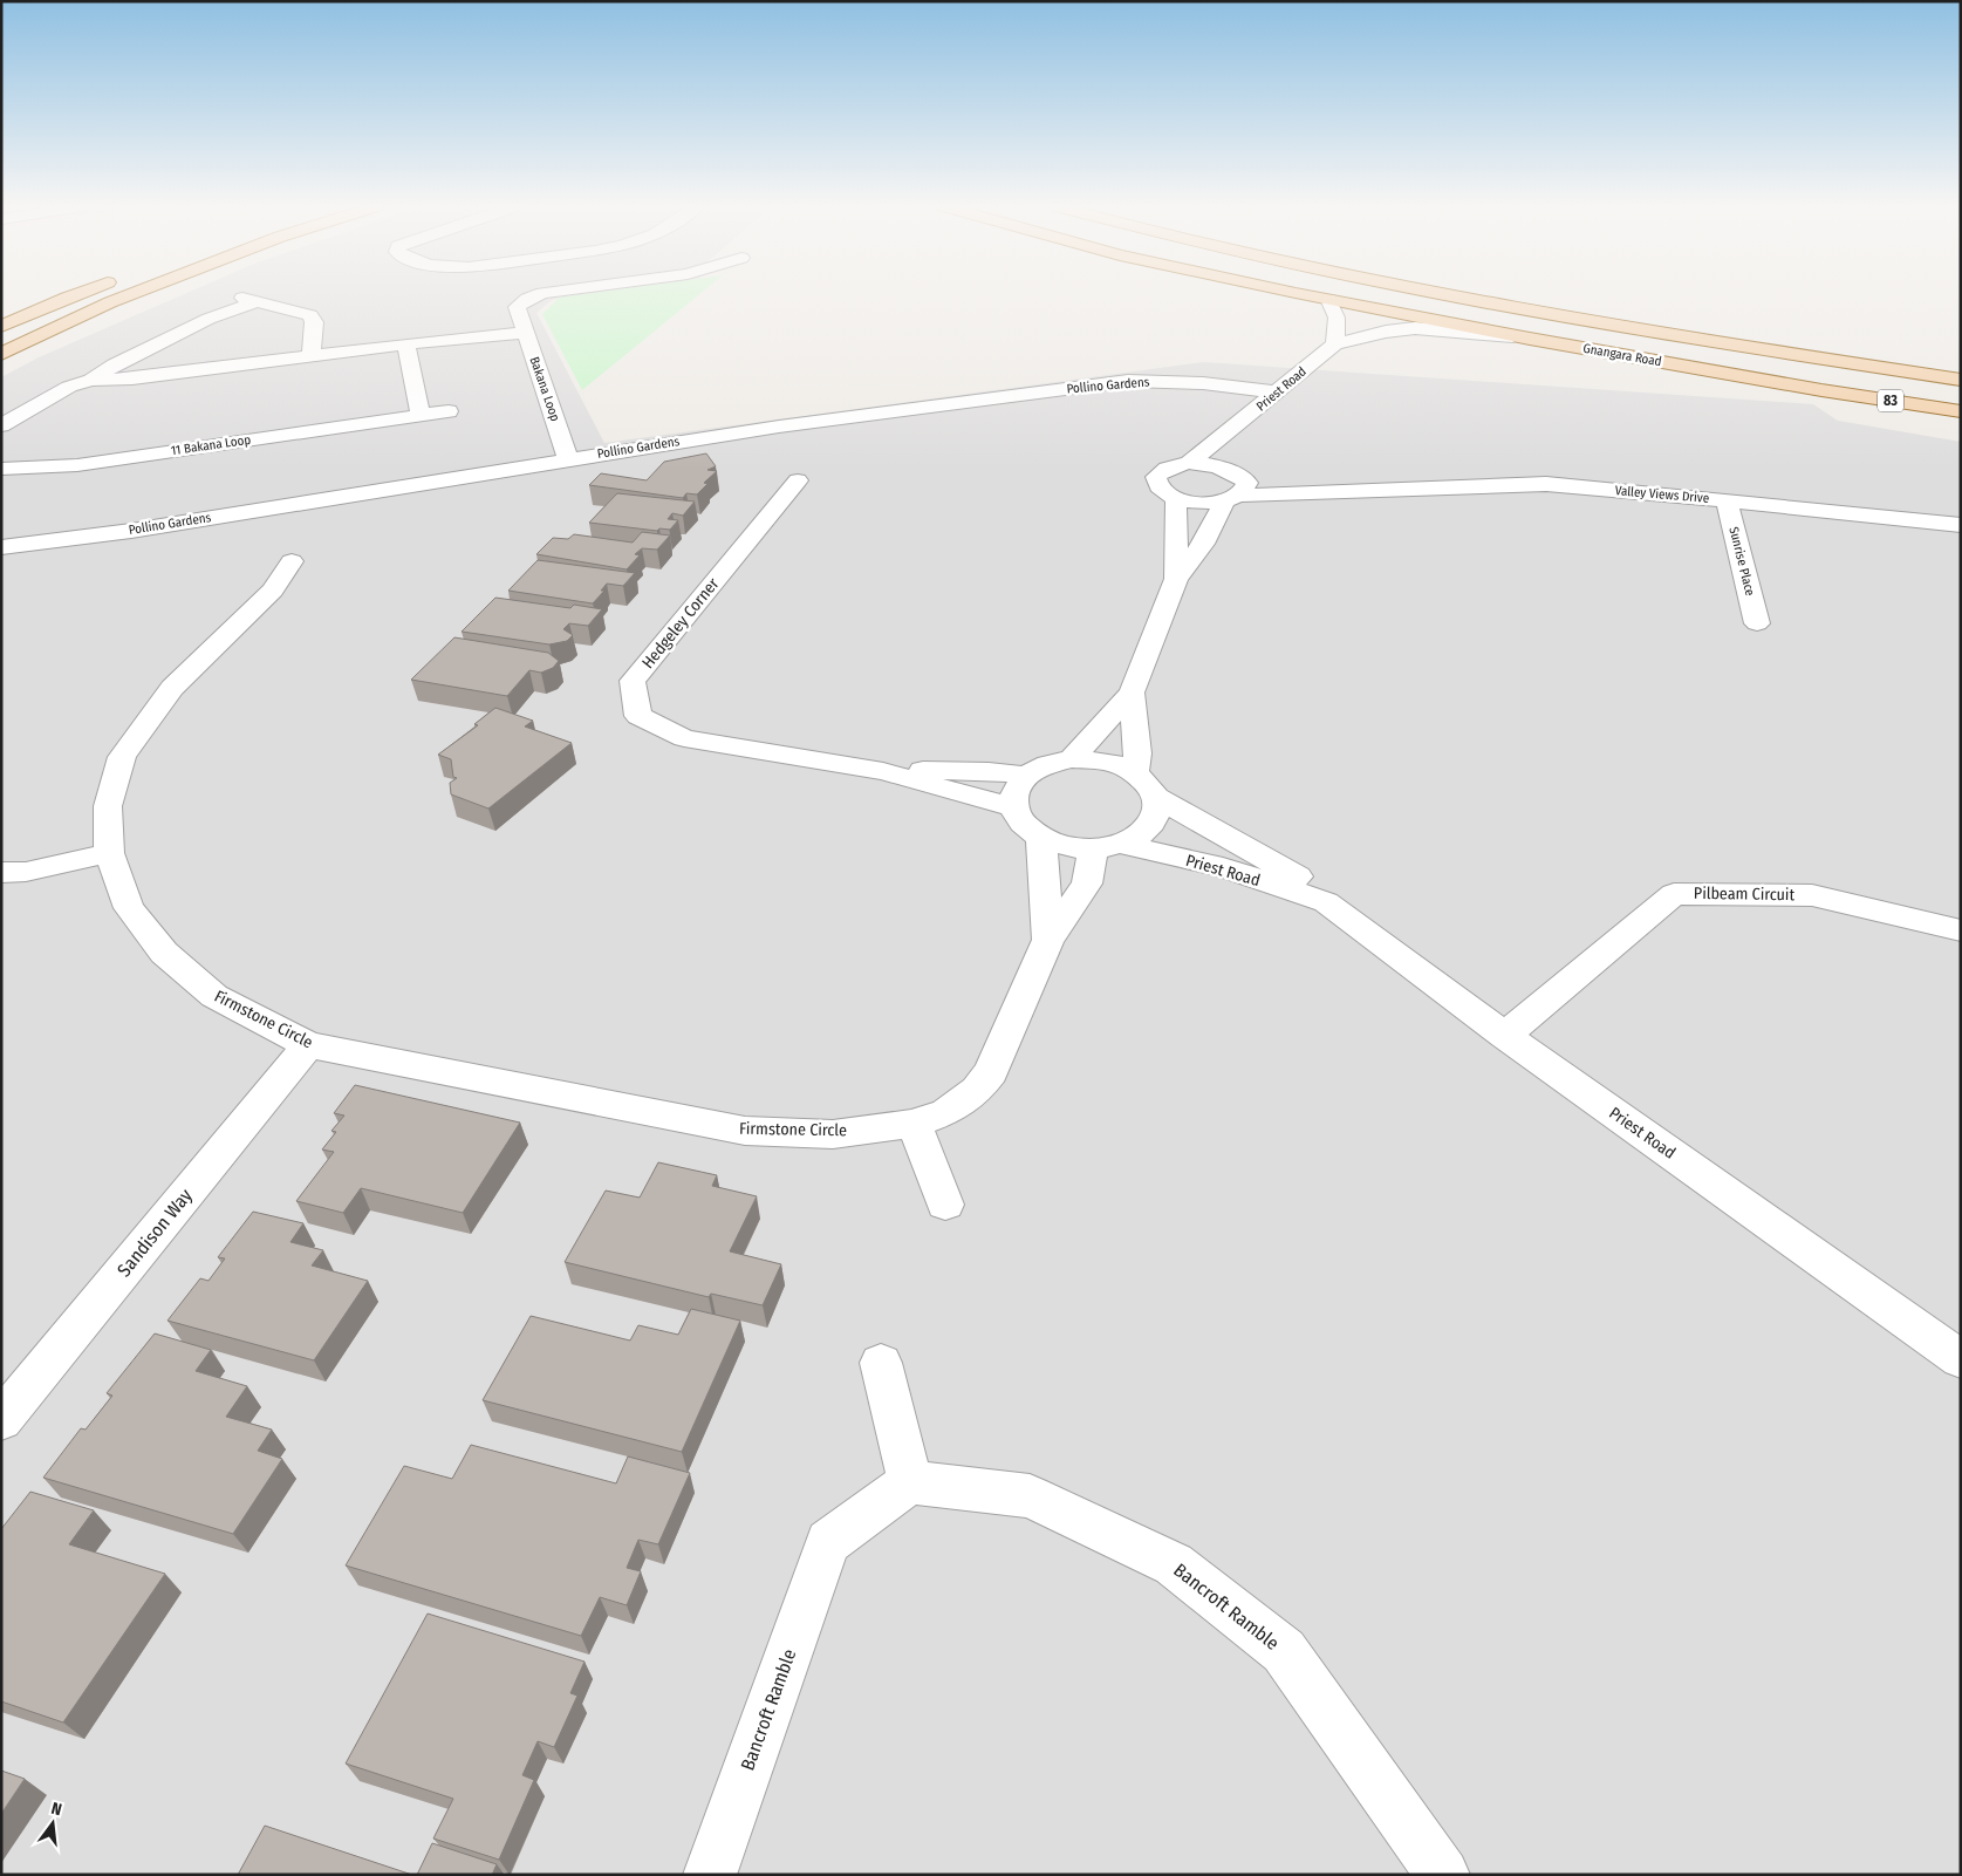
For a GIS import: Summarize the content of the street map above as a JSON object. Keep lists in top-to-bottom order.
{
  "streets": {
    "main road": ["Gnangara Road", "83"],
    "street": [
      "Pollino Gardens",
      "Bakana Loop",
      "Priest Road",
      "11 Bakana Loop",
      "Valley Views Drive",
      "Sunrise Place",
      "Hedgeley Corner",
      "Pilbeam Circuit",
      "Firmstone Circle",
      "Sandison Way",
      "Bancroft Ramble"
    ]
  },
  "crossings": [
    ["Gnangara Road", "Priest Road"],
    ["Pollino Gardens", "Bakana Loop"],
    ["Pollino Gardens", "Priest Road"],
    ["Priest Road", "Hedgeley Corner"],
    ["Priest Road", "Pilbeam Circuit"],
    ["Priest Road", "Firmstone Circle"],
    ["Valley Views Drive", "Sunrise Place"],
    ["Hedgeley Corner", "Firmstone Circle"],
    ["Firmstone Circle", "Sandison Way"]
  ],
  "north": "top"
}
